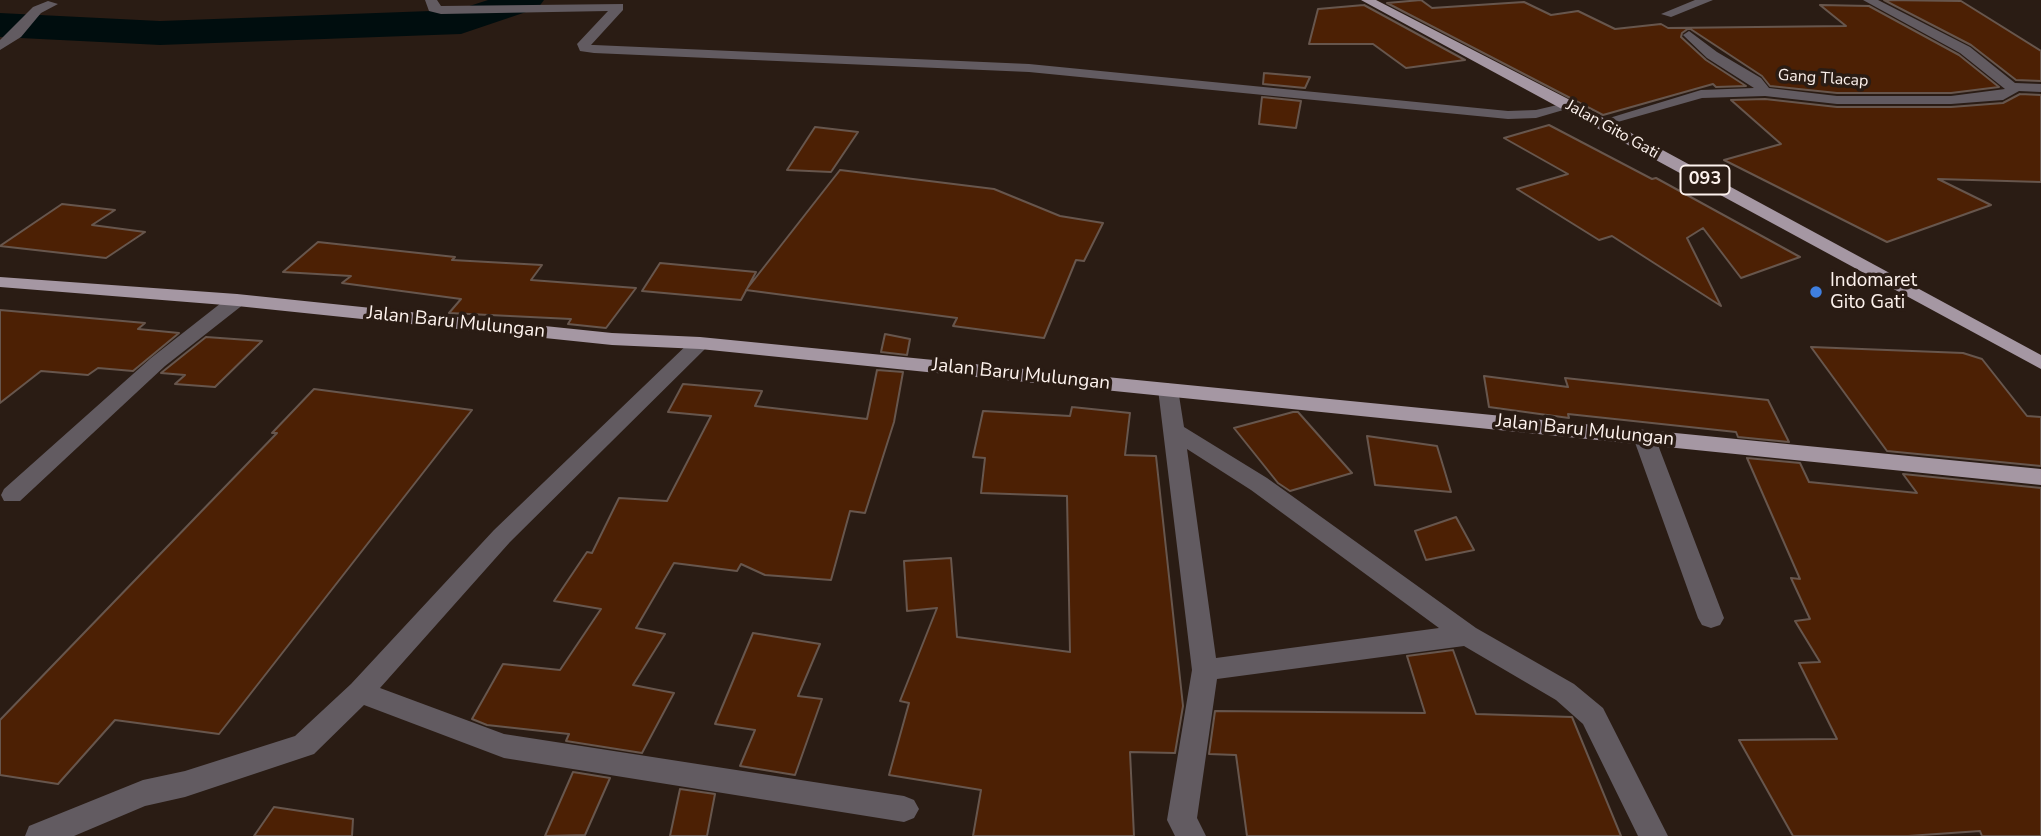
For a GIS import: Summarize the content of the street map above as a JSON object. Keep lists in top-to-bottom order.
{
  "streets": {
    "main road": ["Jalan Gito Gati", "093", "Jalan Baru Mulungan"],
    "street": ["Gang Tlacap"]
  },
  "crossings": [
    ["Gang Tlacap", "Jalan Gito Gati"]
  ],
  "places": ["Indomaret Gito Gati"]
}
